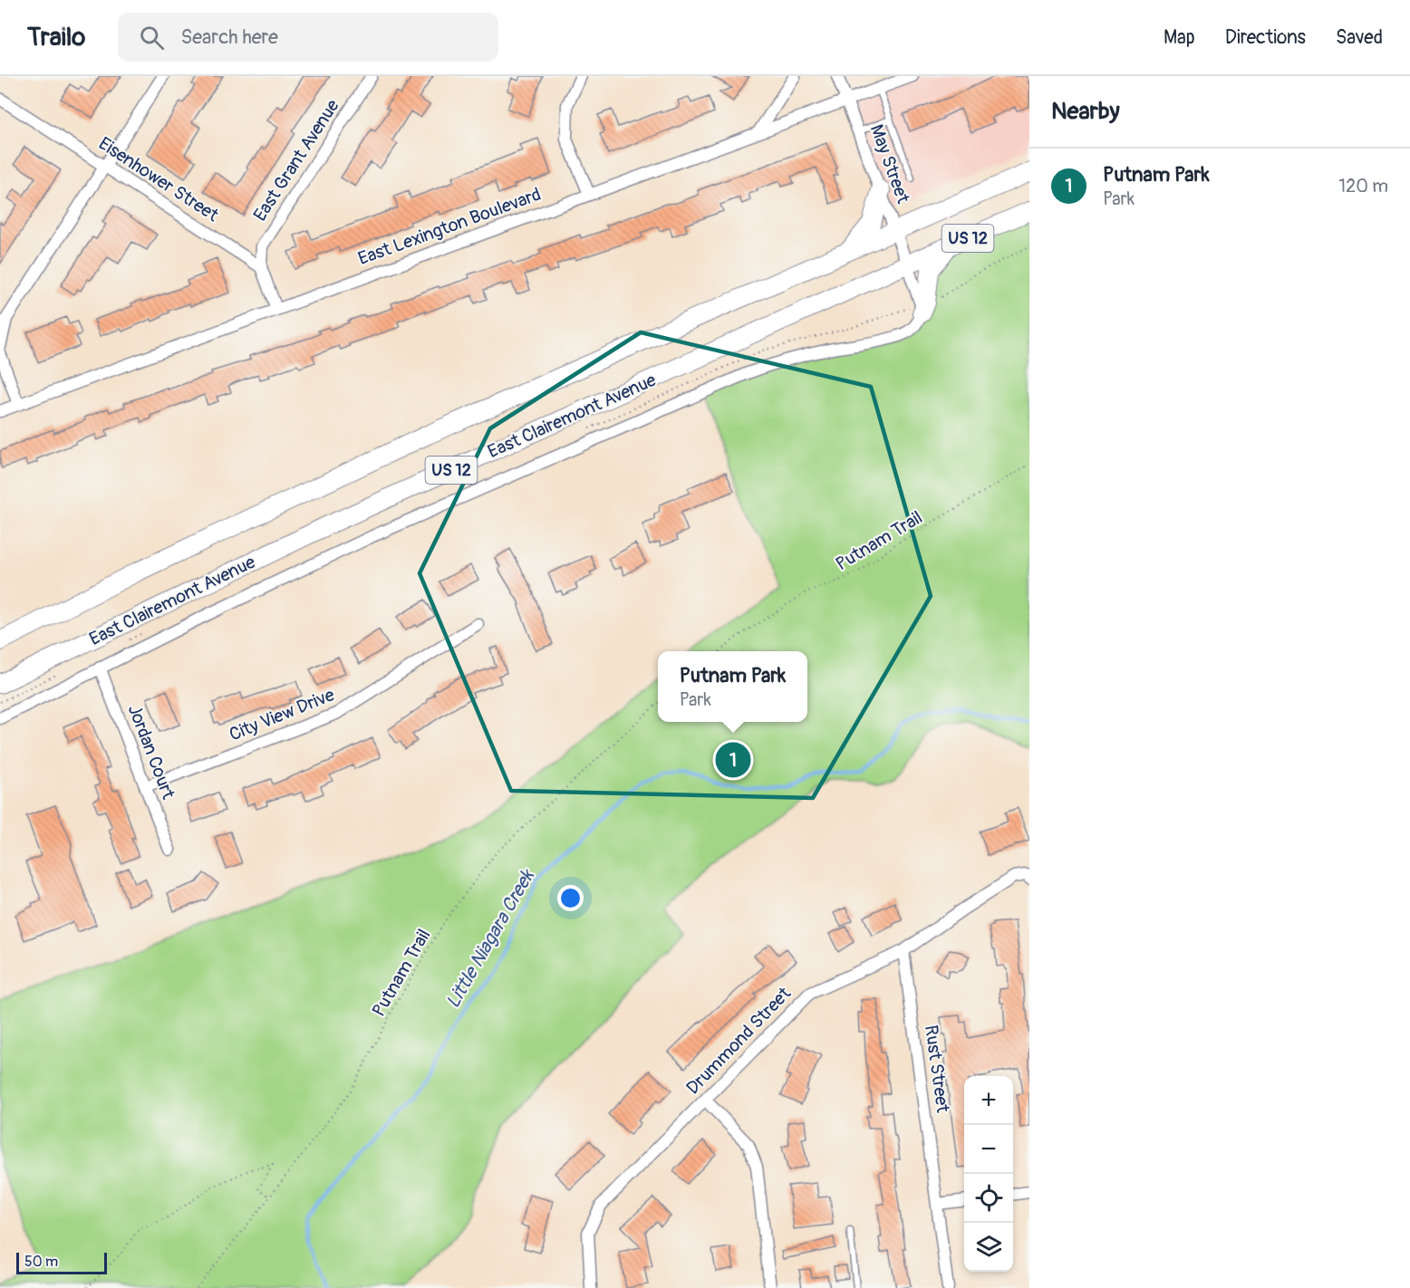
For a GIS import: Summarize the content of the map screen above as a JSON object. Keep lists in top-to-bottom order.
{
  "streets": {
    "main road": ["US 12", "East Clairemont Avenue"],
    "street": [
      "East Grant Avenue",
      "May Street",
      "Eisenhower Street",
      "East Lexington Boulevard",
      "City View Drive",
      "Jordan Court",
      "Drummond Street",
      "Rust Street"
    ],
    "path": ["Putnam Trail"]
  },
  "crossings": [
    ["East Grant Avenue", "Eisenhower Street"],
    ["May Street", "East Lexington Boulevard"],
    ["May Street", "US 12"],
    ["May Street", "East Clairemont Avenue"],
    ["City View Drive", "Jordan Court"],
    ["Drummond Street", "Rust Street"]
  ],
  "water": ["Little Niagara Creek"],
  "scale_bar": "50 m",
  "page": {
    "header": "Trailo",
    "search": "Search here",
    "nav": ["Map", "Directions", "Saved"],
    "heading": "Nearby",
    "list": [
      {
        "mark": "1",
        "name": "Putnam Park",
        "note": "Park",
        "value": "120 m"
      }
    ],
    "popup": ["Putnam Park", "Park"],
    "pins": "1",
    "map_buttons": ["+", "−"],
    "scale": "50 m"
  }
}
